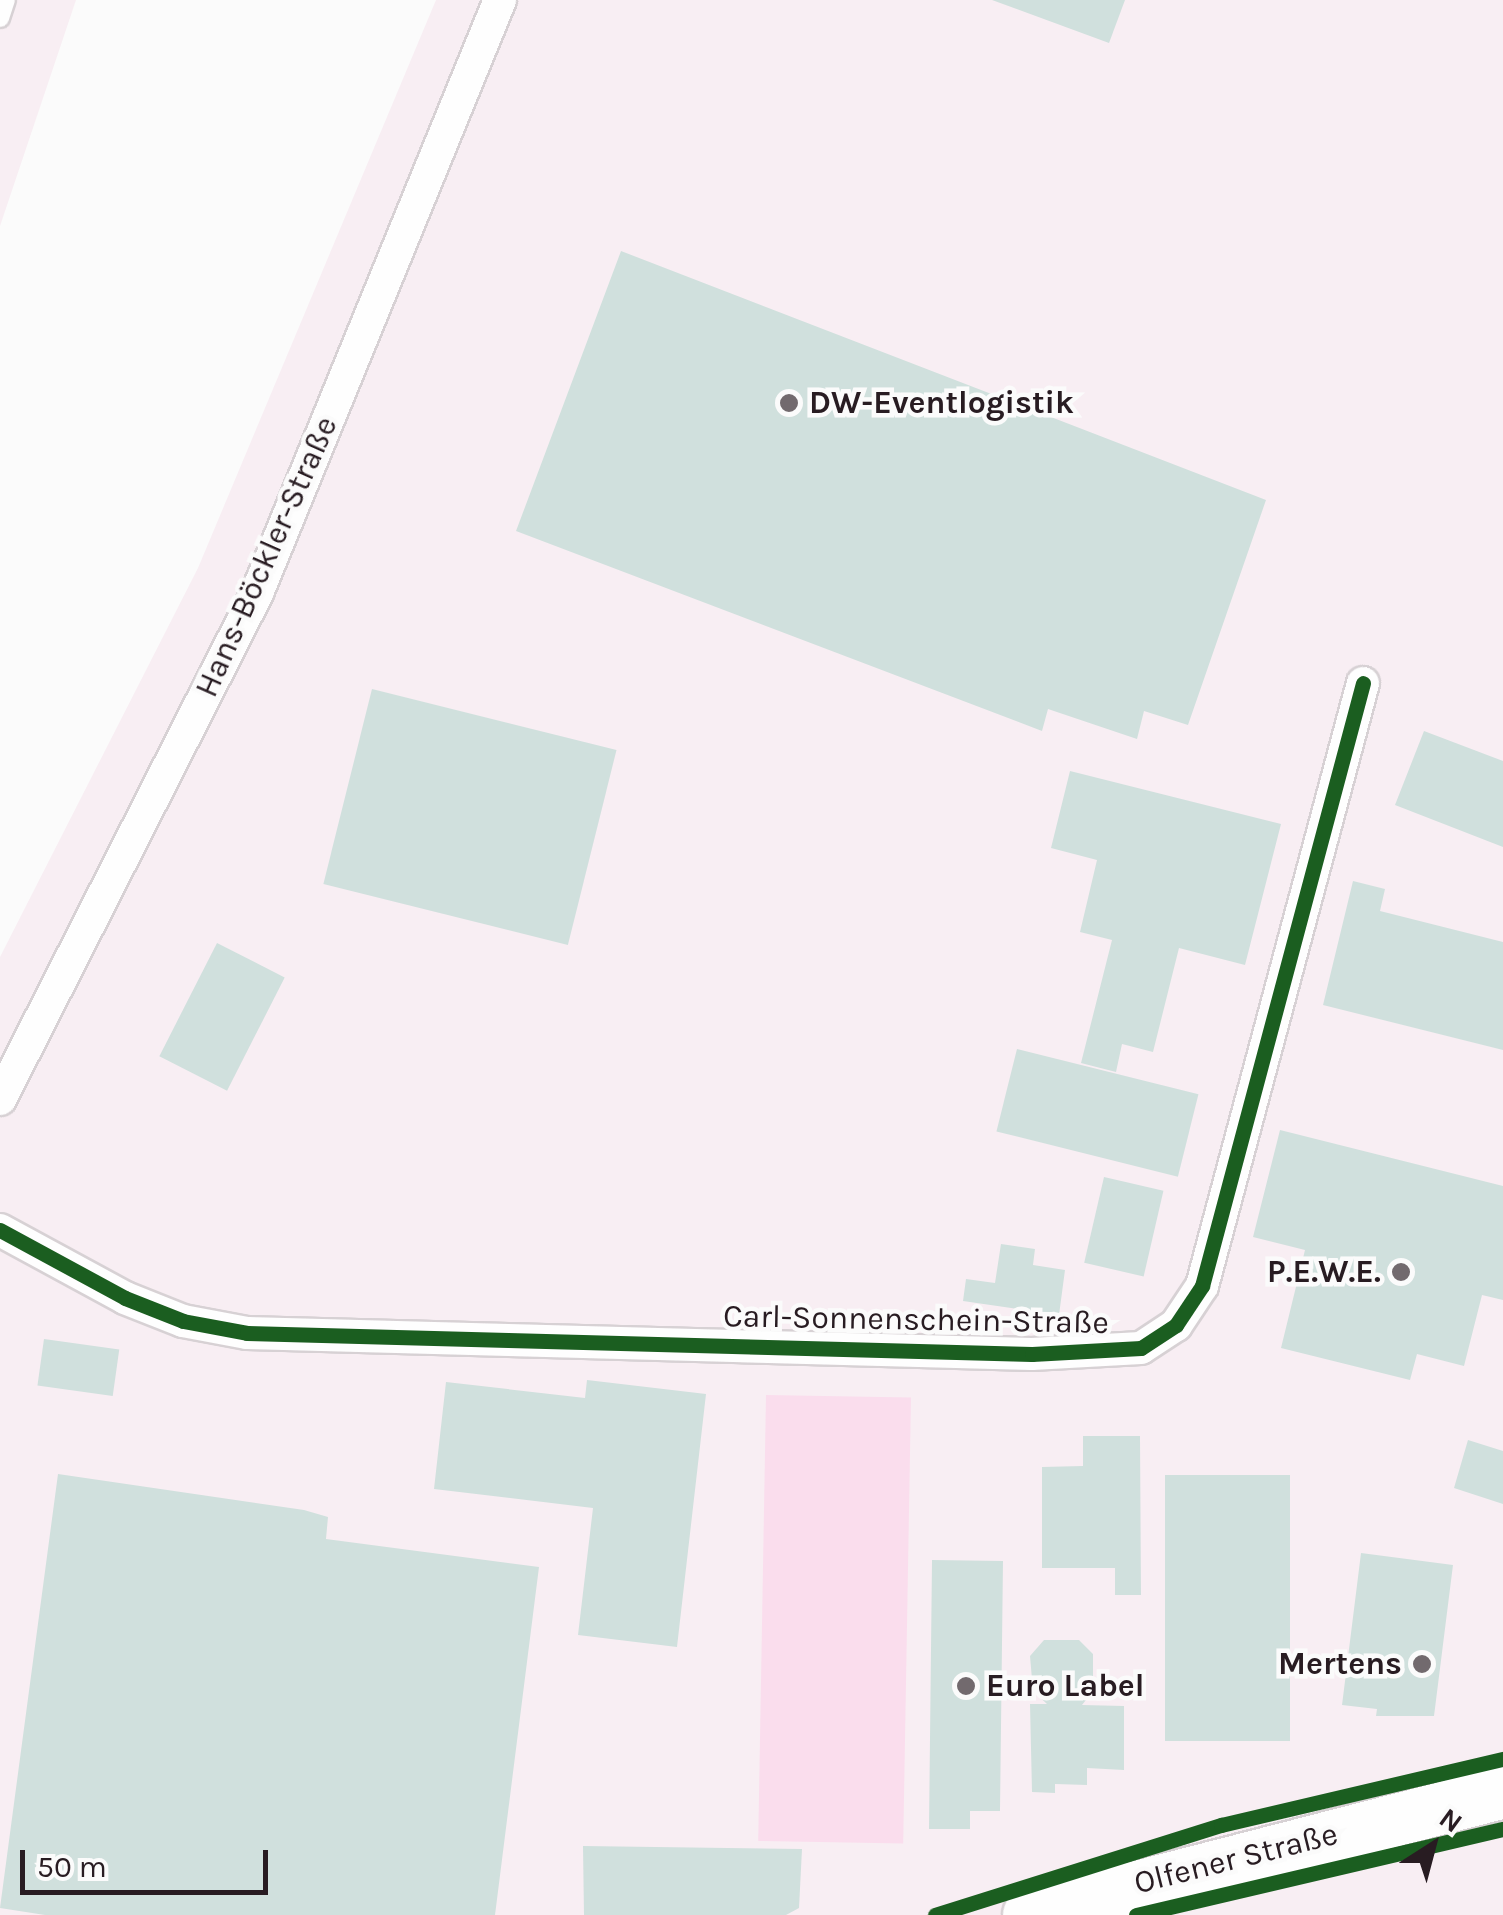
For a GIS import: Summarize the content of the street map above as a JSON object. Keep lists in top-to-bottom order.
{
  "streets": {
    "main road": ["Olfener Straße"],
    "street": ["Hans-Böckler-Straße", "Carl-Sonnenschein-Straße"]
  },
  "places": [
    "DW-Eventlogistik",
    "P.E.W.E.",
    "Mertens",
    "Euro Label"
  ],
  "scale_bar": "50 m",
  "north": "top right"
}
